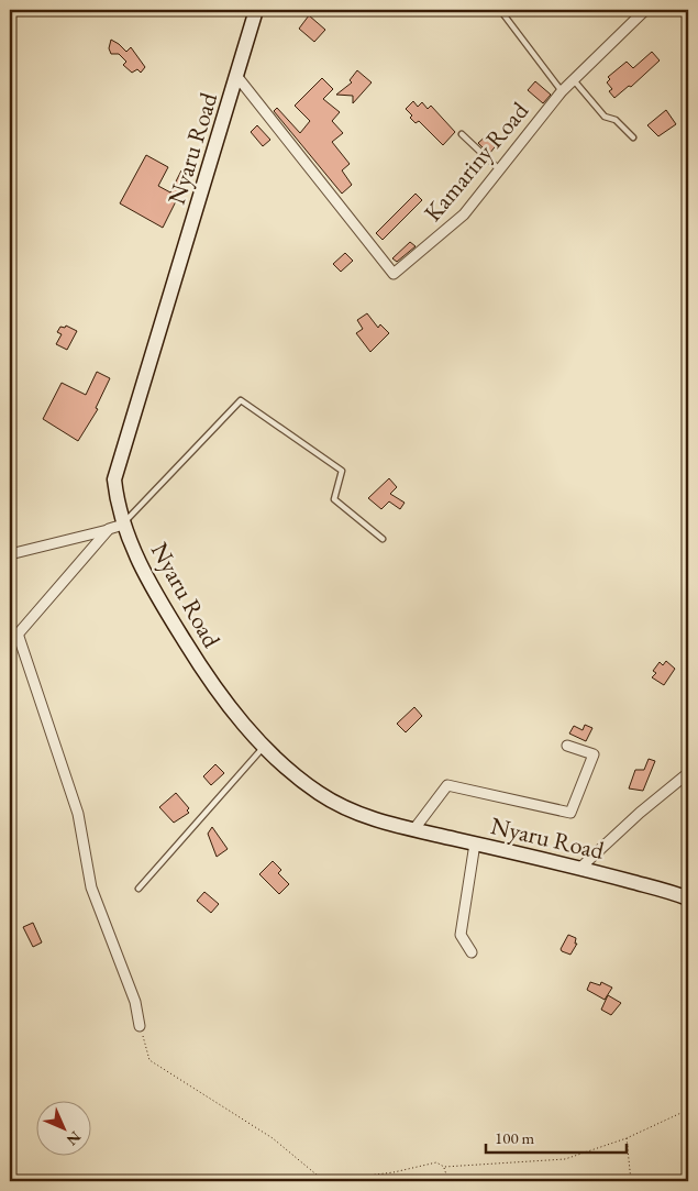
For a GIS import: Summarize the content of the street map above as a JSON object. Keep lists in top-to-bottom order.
{
  "streets": {
    "main road": ["Nyaru Road"],
    "street": ["Kamariny Road"]
  },
  "crossings": [
    ["Nyaru Road", "Kamariny Road"]
  ],
  "scale_bar": "100 m",
  "north": "bottom right"
}
